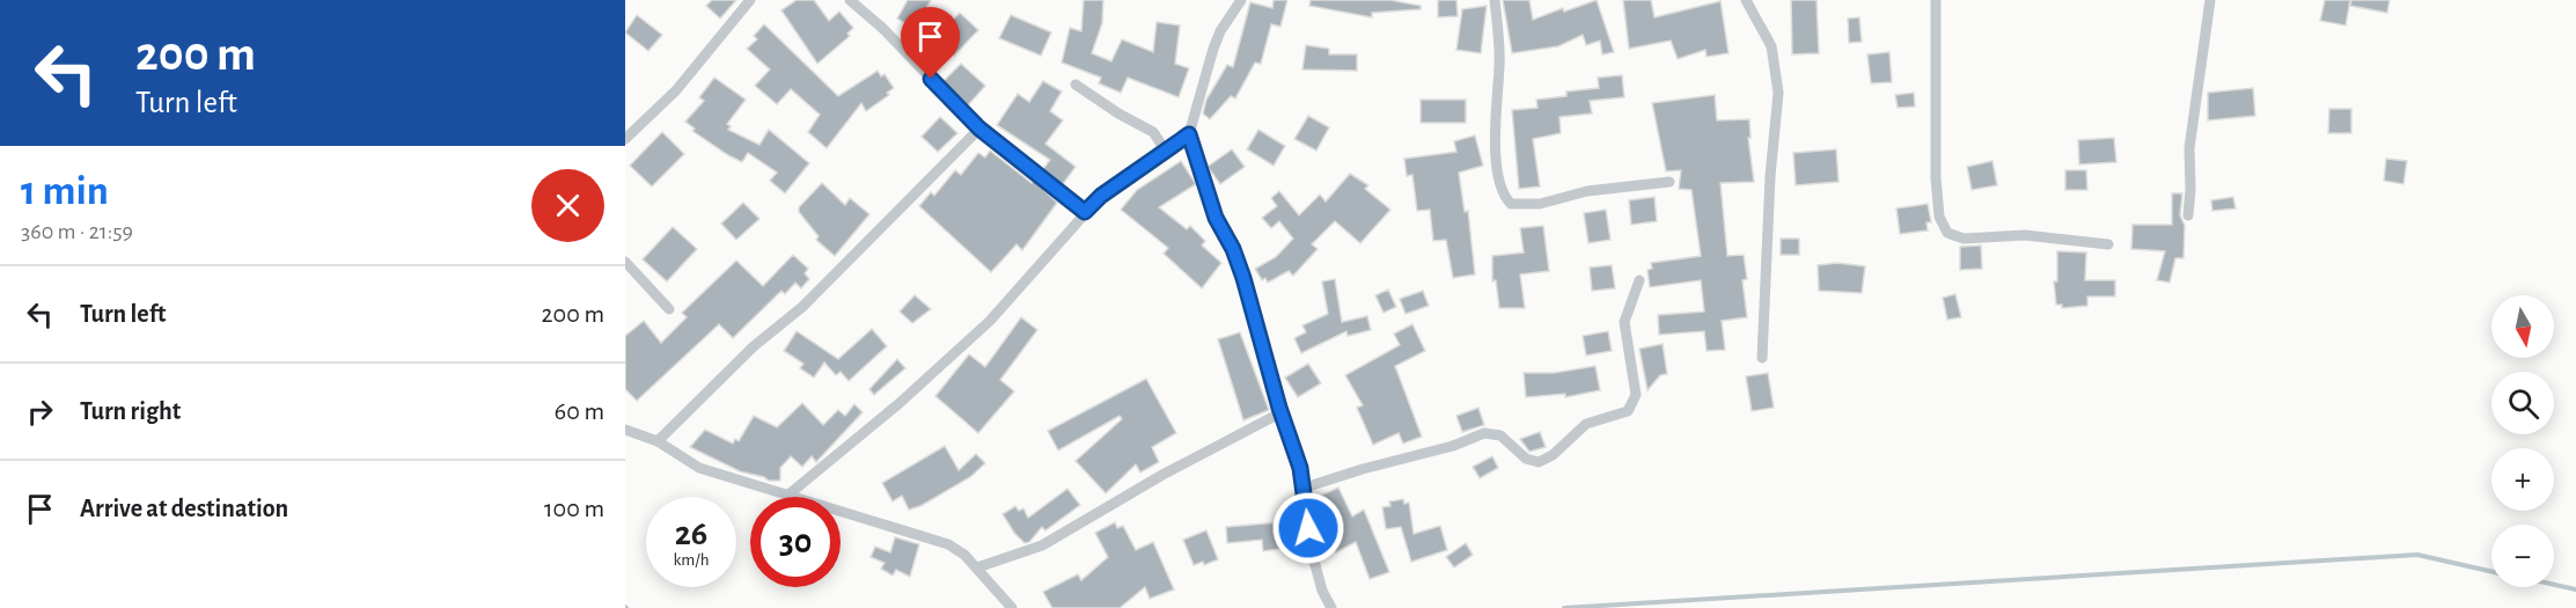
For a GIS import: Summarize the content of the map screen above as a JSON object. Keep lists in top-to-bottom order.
{
  "north": "bottom",
  "page": {
    "turn": ["200 m", "Turn left"],
    "heading": ["1 min", "360 m · 21:59"],
    "list": [
      {
        "name": "Turn left",
        "value": "200 m"
      },
      {
        "name": "Turn right",
        "value": "60 m"
      },
      {
        "name": "Arrive at destination",
        "value": "100 m"
      }
    ],
    "map_buttons": ["+", "−"],
    "speed": "26 km/h",
    "limit": "30"
  }
}
